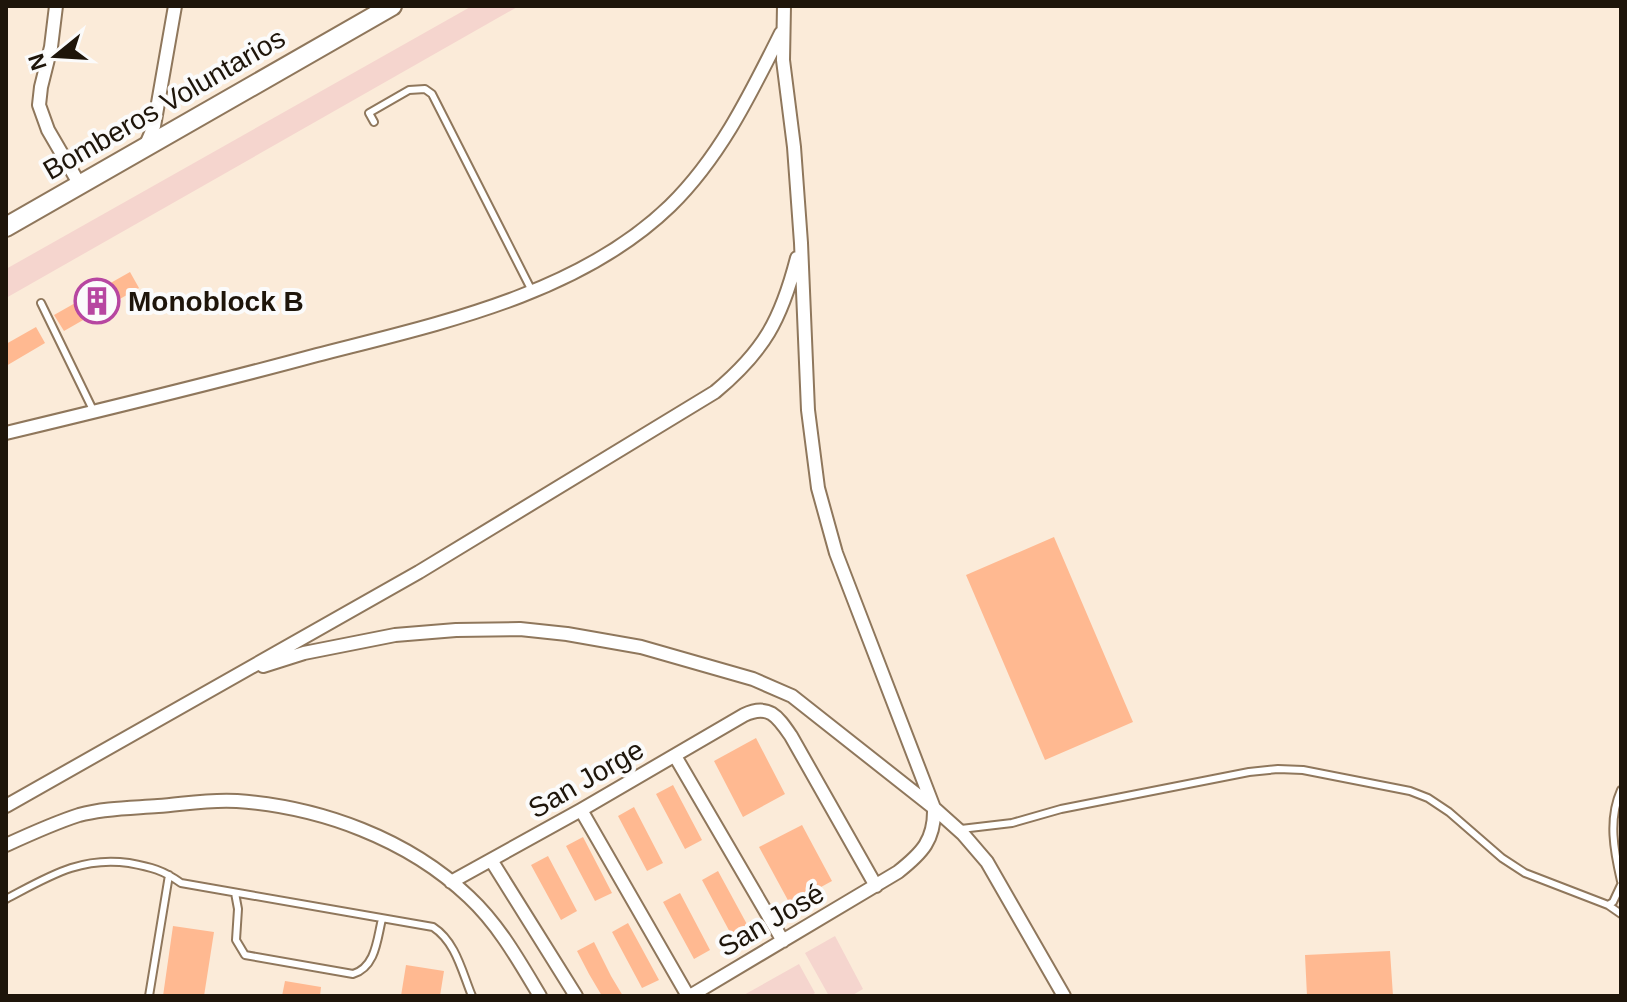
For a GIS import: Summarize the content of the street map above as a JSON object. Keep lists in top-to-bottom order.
{
  "streets": {
    "main road": ["Bomberos Voluntarios"],
    "street": ["San Jorge", "San José"]
  },
  "crossings": [
    ["San Jorge", "San José"]
  ],
  "places": {
    "building": ["Monoblock B"]
  },
  "north": "left"
}
